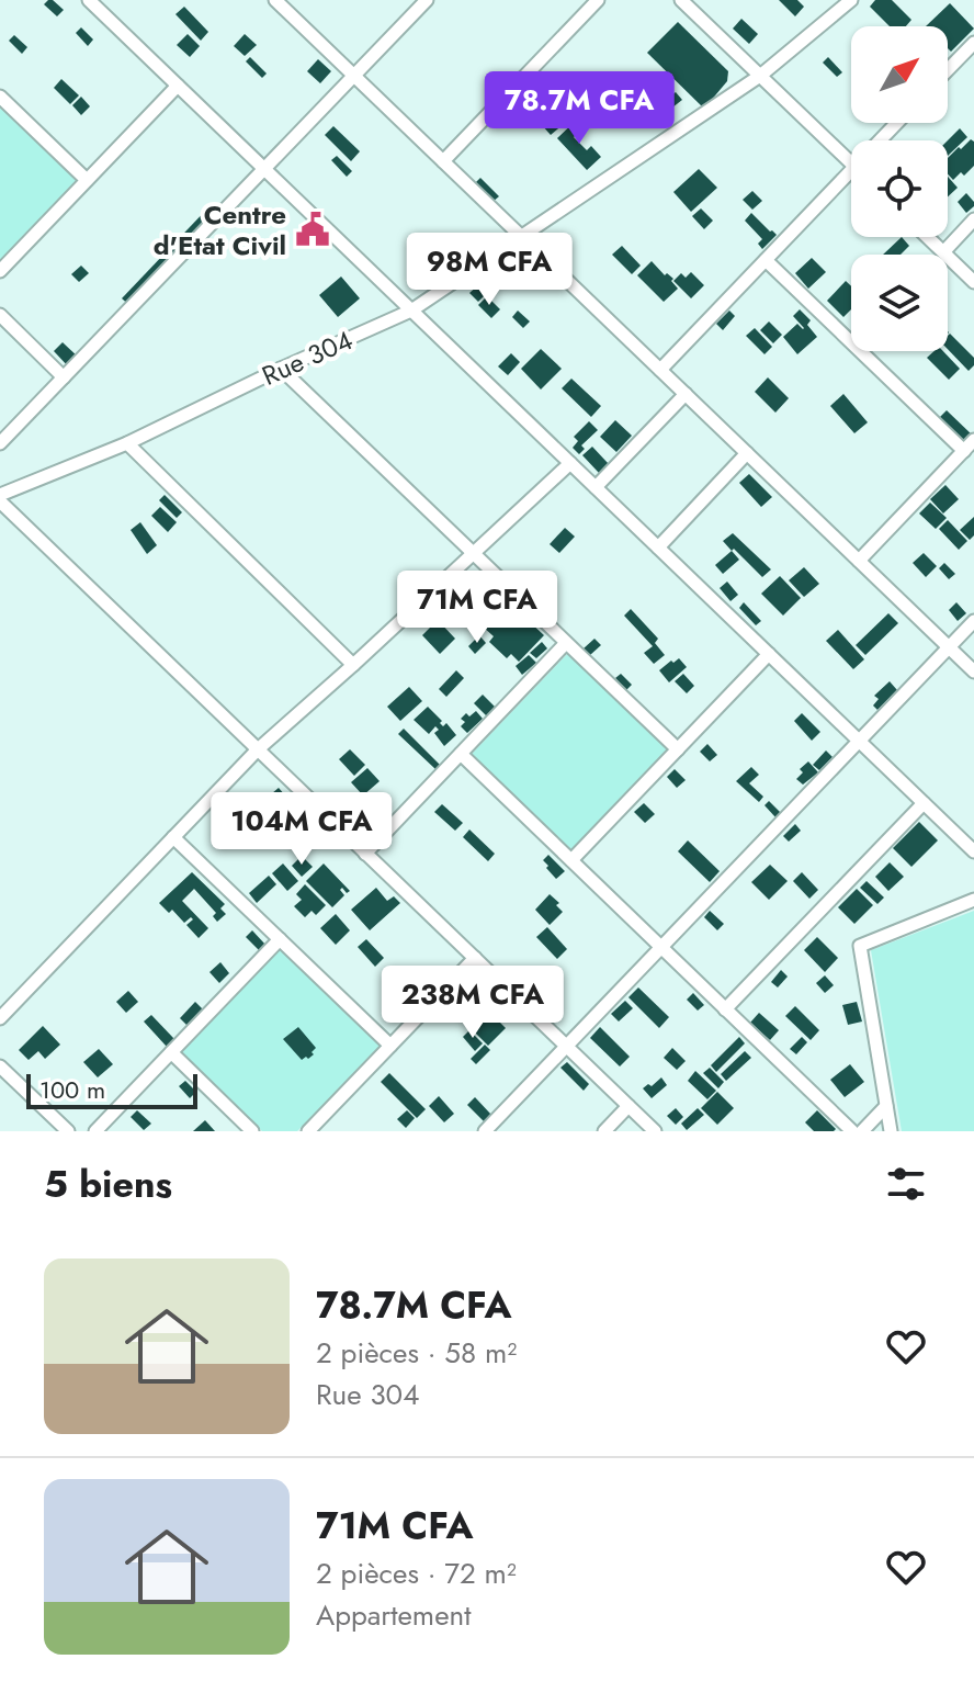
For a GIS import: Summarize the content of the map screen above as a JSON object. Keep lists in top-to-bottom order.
{
  "streets": {
    "street": ["Rue 304"]
  },
  "places": {
    "public building": ["Centre d'Etat Civil"]
  },
  "scale_bar": "100 m",
  "north": "top right",
  "page": {
    "price": [
      "78.7M CFA",
      "98M CFA",
      "71M CFA",
      "104M CFA",
      "238M CFA"
    ],
    "scale": "100 m",
    "heading": "5 biens",
    "list": [
      {
        "name": "78.7M CFA",
        "note": "2 pièces · 58 m² · Rue 304"
      },
      {
        "name": "71M CFA",
        "note": "2 pièces · 72 m² · Appartement"
      }
    ]
  }
}
